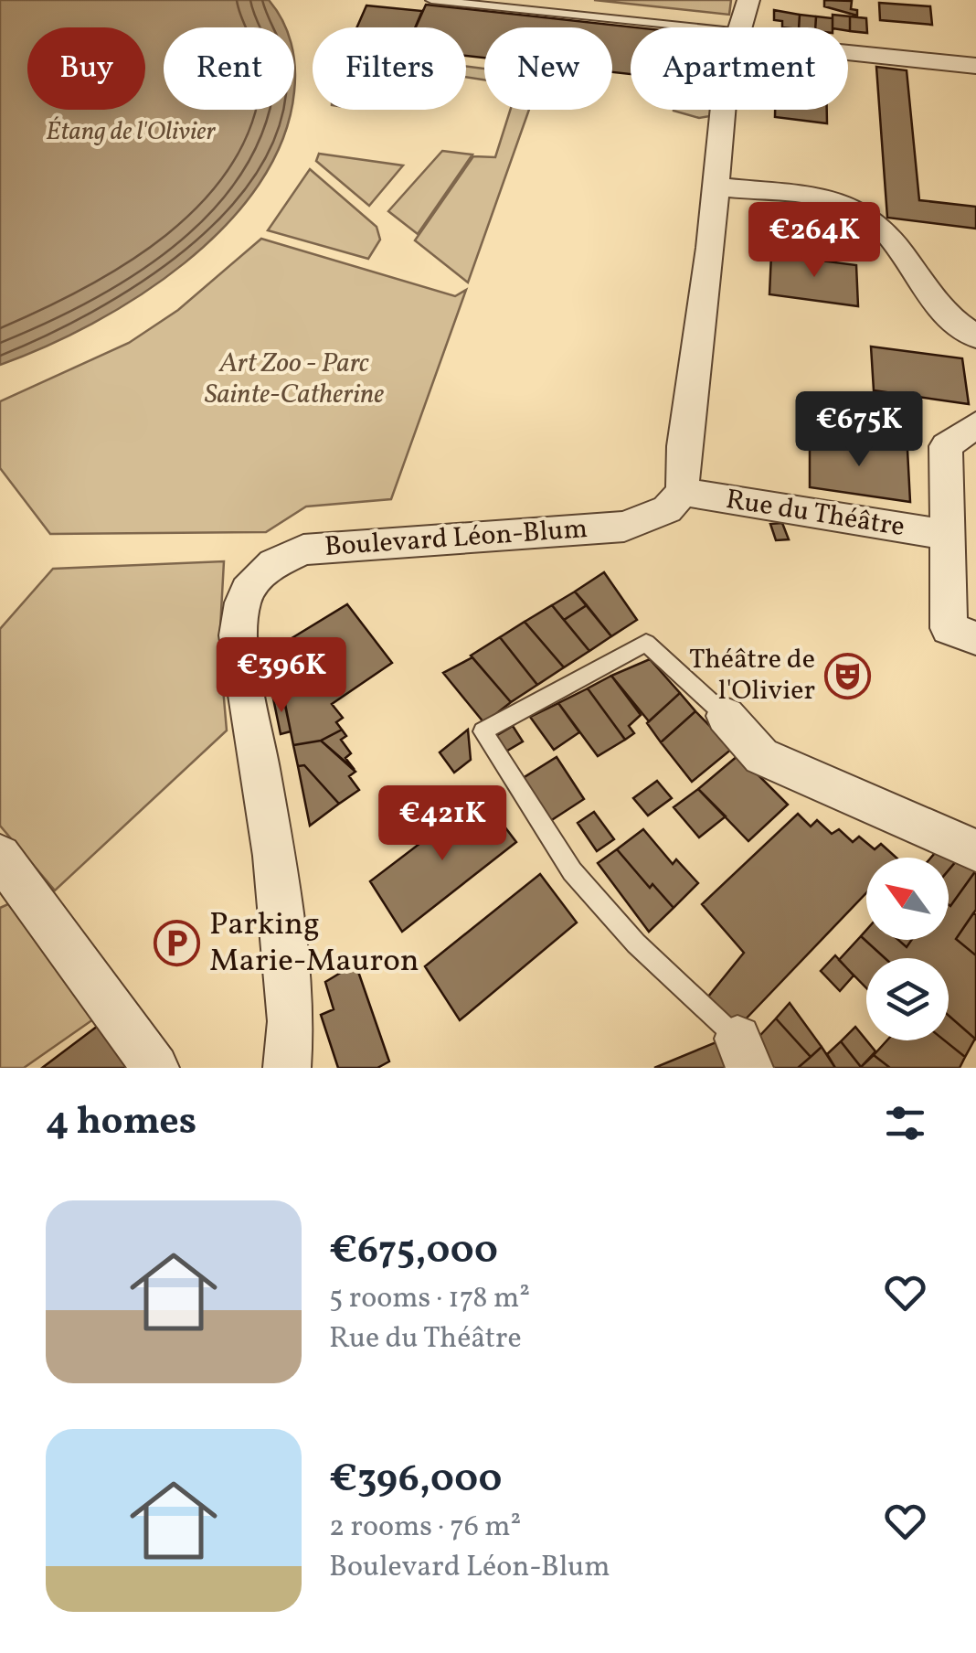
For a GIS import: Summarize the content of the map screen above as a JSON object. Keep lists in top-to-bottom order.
{
  "streets": {
    "street": ["Rue du Théâtre", "Boulevard Léon-Blum"]
  },
  "crossings": [
    ["Rue du Théâtre", "Boulevard Léon-Blum"]
  ],
  "water": ["Étang de l'Olivier"],
  "parks": ["Art Zoo - Parc Sainte-Catherine"],
  "places": {
    "theatre": ["Théâtre de l'Olivier"],
    "parking": ["Parking Marie-Mauron"]
  },
  "north": "top left",
  "page": {
    "chip": [
      "Buy",
      "Rent",
      "Filters",
      "New",
      "Apartment"
    ],
    "price": [
      "€264K",
      "€675K",
      "€396K",
      "€421K"
    ],
    "heading": "4 homes",
    "list": [
      {
        "name": "€675,000",
        "note": "5 rooms · 178 m² · Rue du Théâtre"
      },
      {
        "name": "€396,000",
        "note": "2 rooms · 76 m² · Boulevard Léon-Blum"
      }
    ]
  }
}
